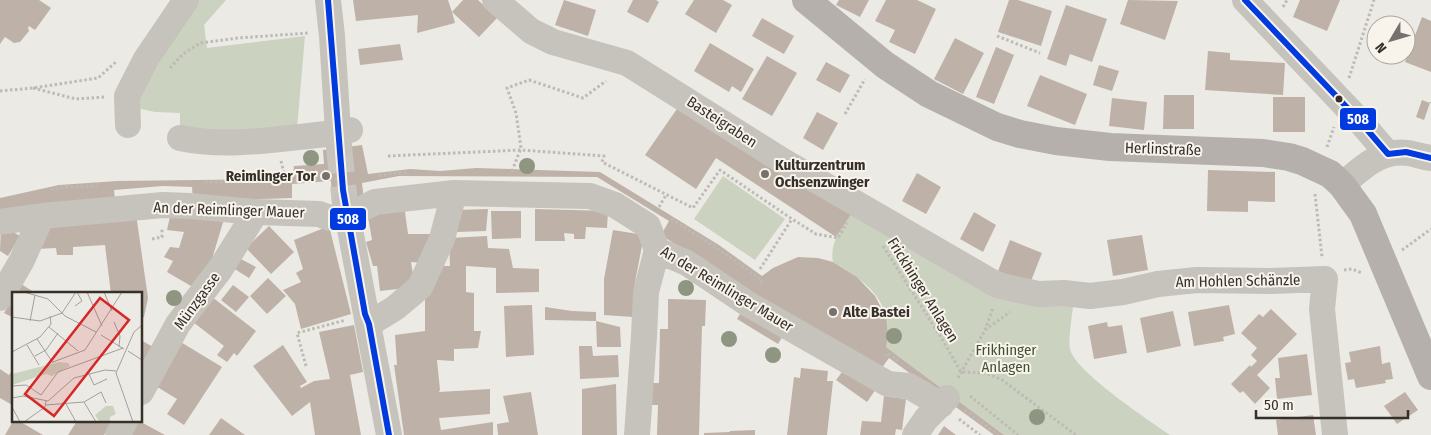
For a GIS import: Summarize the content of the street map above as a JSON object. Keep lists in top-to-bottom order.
{
  "streets": {
    "main road": ["Herlinstraße"],
    "street": [
      "Basteigraben",
      "An der Reimlinger Mauer",
      "Am Hohlen Schänzle",
      "Münzgasse"
    ],
    "path": ["Frickhinger Anlagen"]
  },
  "crossings": [
    ["Basteigraben", "Am Hohlen Schänzle"],
    ["An der Reimlinger Mauer", "Münzgasse"]
  ],
  "parks": ["Frikhinger Anlagen"],
  "places": ["Kulturzentrum Ochsenzwinger", "Reimlinger Tor", "Alte Bastei"],
  "lines": ["transit line 508"],
  "scale_bar": "50 m",
  "north": "bottom left"
}
